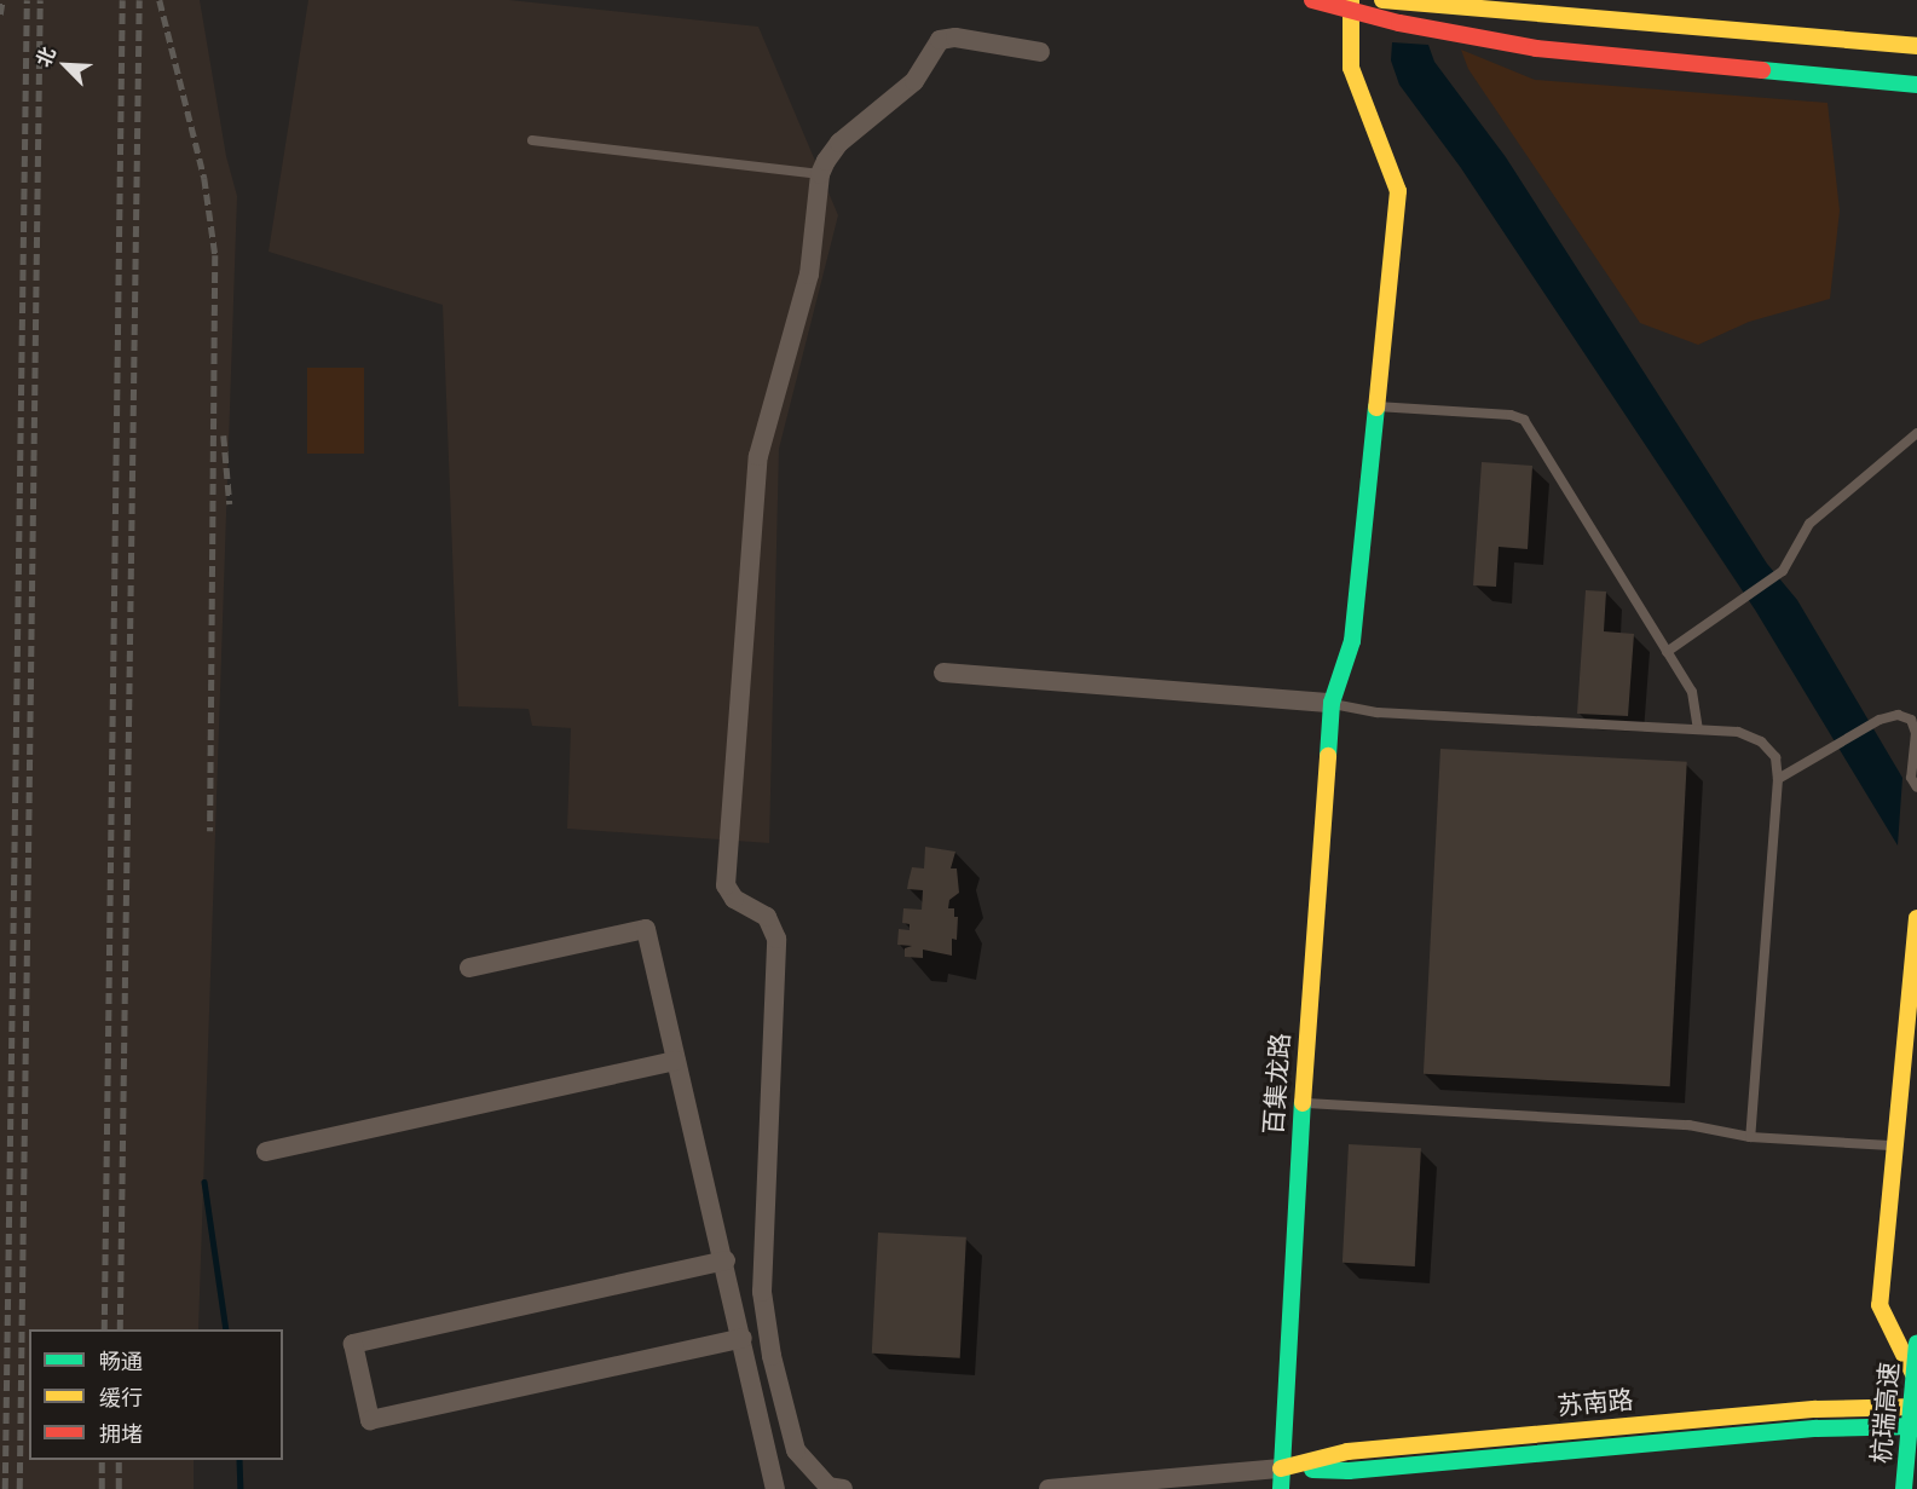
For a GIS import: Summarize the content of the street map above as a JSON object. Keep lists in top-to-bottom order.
{
  "streets": {
    "main road": ["百集龙路", "苏南路", "杭瑞高速"]
  },
  "crossings": [
    ["百集龙路", "苏南路"]
  ],
  "legend": ["畅通", "缓行", "拥堵"],
  "north": "top left"
}
